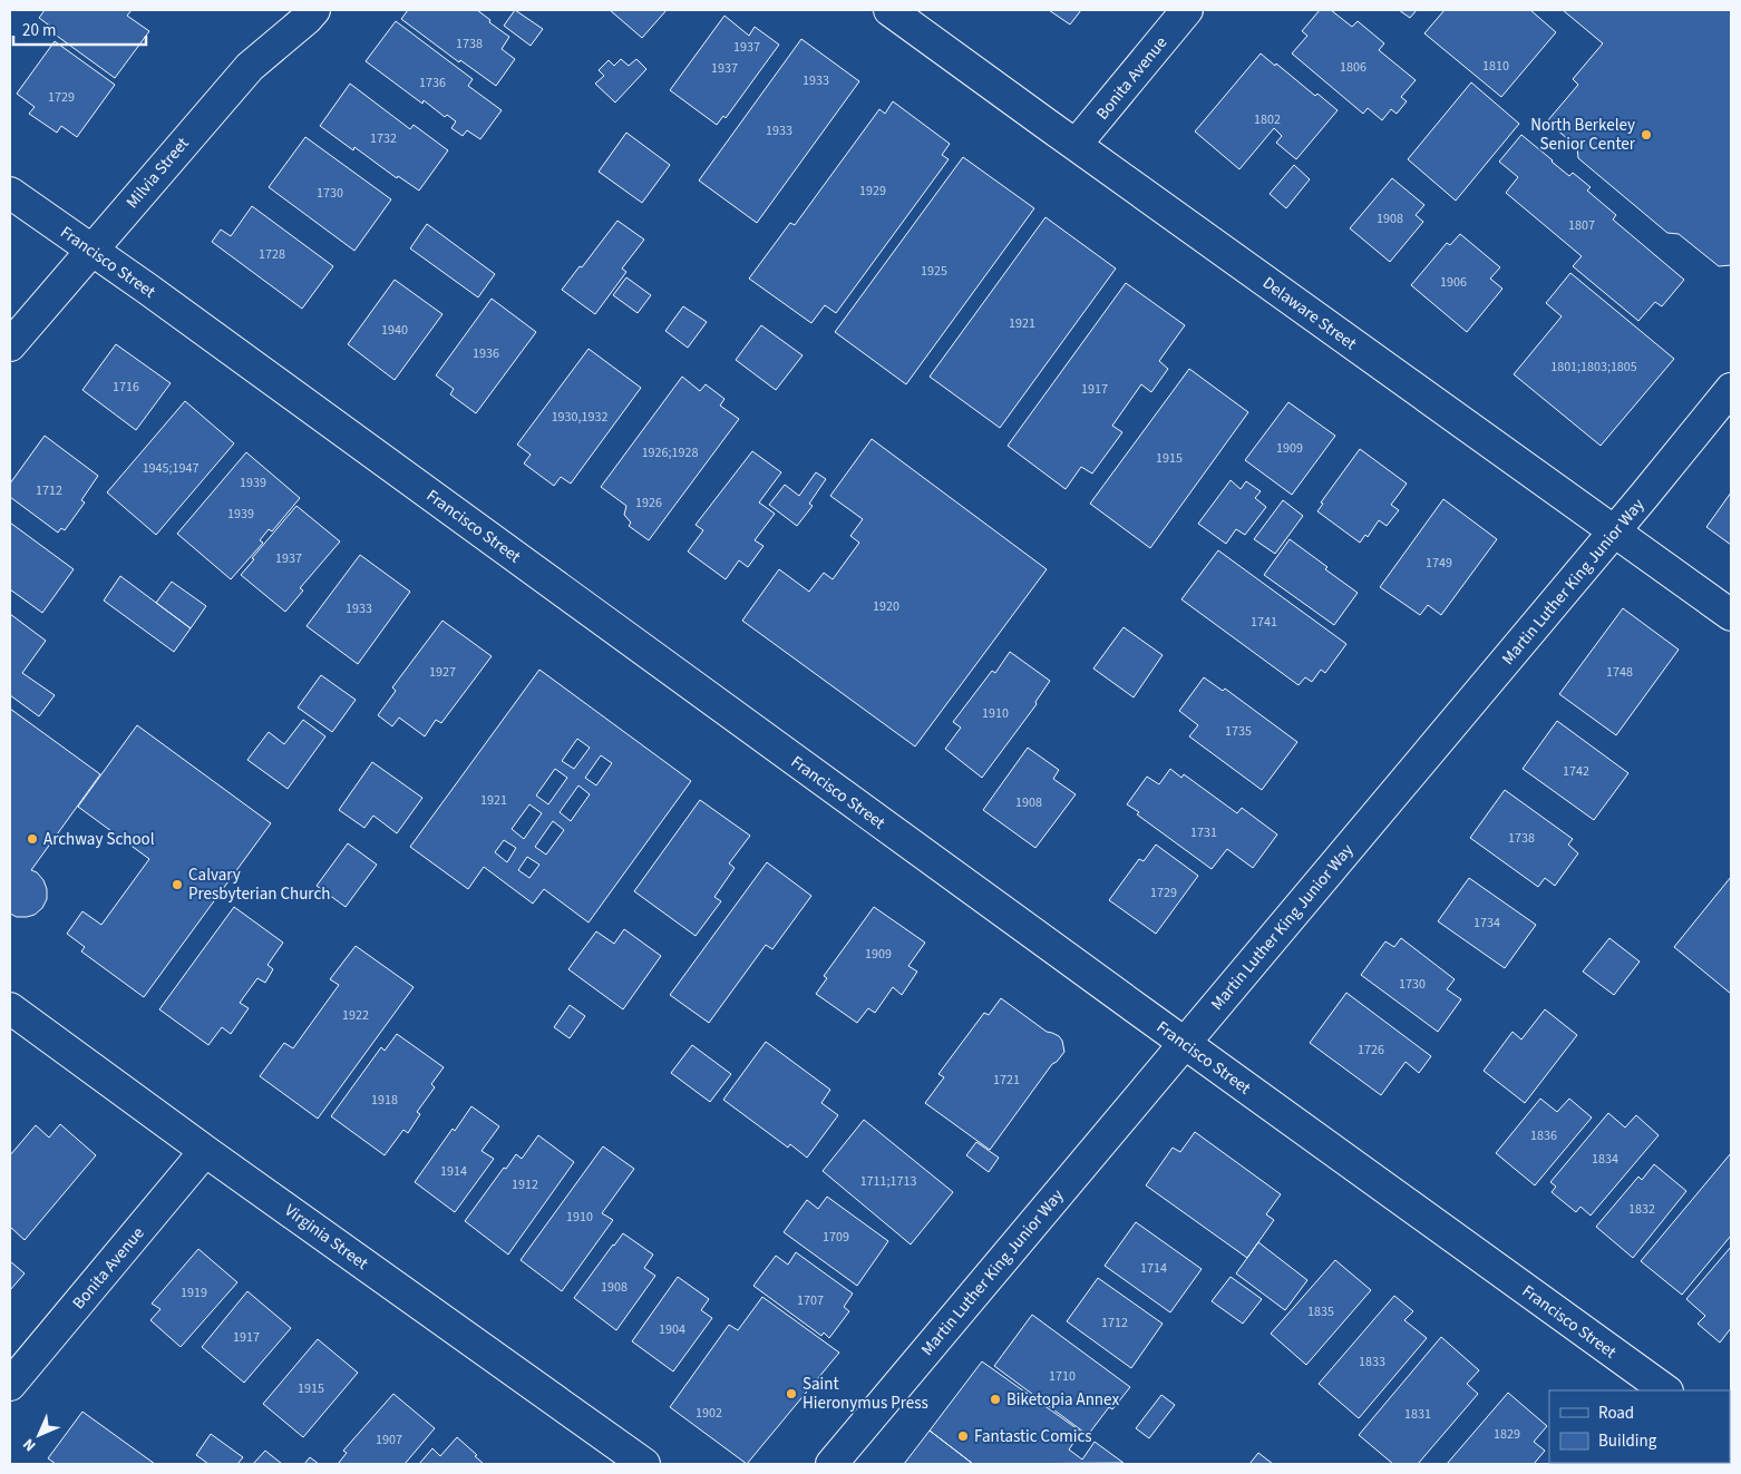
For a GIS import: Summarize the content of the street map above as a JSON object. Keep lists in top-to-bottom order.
{
  "streets": {
    "street": [
      "Bonita Avenue",
      "Milvia Street",
      "Francisco Street",
      "Delaware Street",
      "Martin Luther King Junior Way",
      "Virginia Street"
    ]
  },
  "crossings": [
    ["Bonita Avenue", "Delaware Street"],
    ["Bonita Avenue", "Virginia Street"],
    ["Milvia Street", "Francisco Street"],
    ["Francisco Street", "Martin Luther King Junior Way"],
    ["Delaware Street", "Martin Luther King Junior Way"]
  ],
  "places": [
    "North Berkeley Senior Center",
    "Archway School",
    "Calvary Presbyterian Church",
    "Saint Hieronymus Press",
    "Biketopia Annex",
    "Fantastic Comics"
  ],
  "house_numbers": [
    "1738",
    "1937",
    "1810",
    "1806",
    "1937",
    "1933",
    "1736",
    "1729",
    "1802",
    "1933",
    "1732",
    "1929",
    "1730",
    "1908",
    "1807",
    "1728",
    "1925",
    "1906",
    "1921",
    "1940",
    "1936",
    "1801;1803;1805",
    "1716",
    "1917",
    "1930,1932",
    "1909",
    "1926;1928",
    "1915",
    "1945;1947",
    "1939",
    "1712",
    "1926",
    "1939",
    "1937",
    "1749",
    "1920",
    "1933",
    "1741",
    "1927",
    "1748",
    "1910",
    "1735",
    "1742",
    "1921",
    "1908",
    "1731",
    "1738",
    "1729",
    "1734",
    "1909",
    "1730",
    "1922",
    "1726",
    "1721",
    "1918",
    "1836",
    "1834",
    "1914",
    "1711;1713",
    "1912",
    "1832",
    "1910",
    "1709",
    "1714",
    "1908",
    "1919",
    "1707",
    "1835",
    "1712",
    "1904",
    "1917",
    "1833",
    "1710",
    "1915",
    "1902",
    "1831",
    "1829",
    "1907"
  ],
  "legend": ["Road", "Building"],
  "scale_bar": "20 m",
  "north": "bottom left"
}
